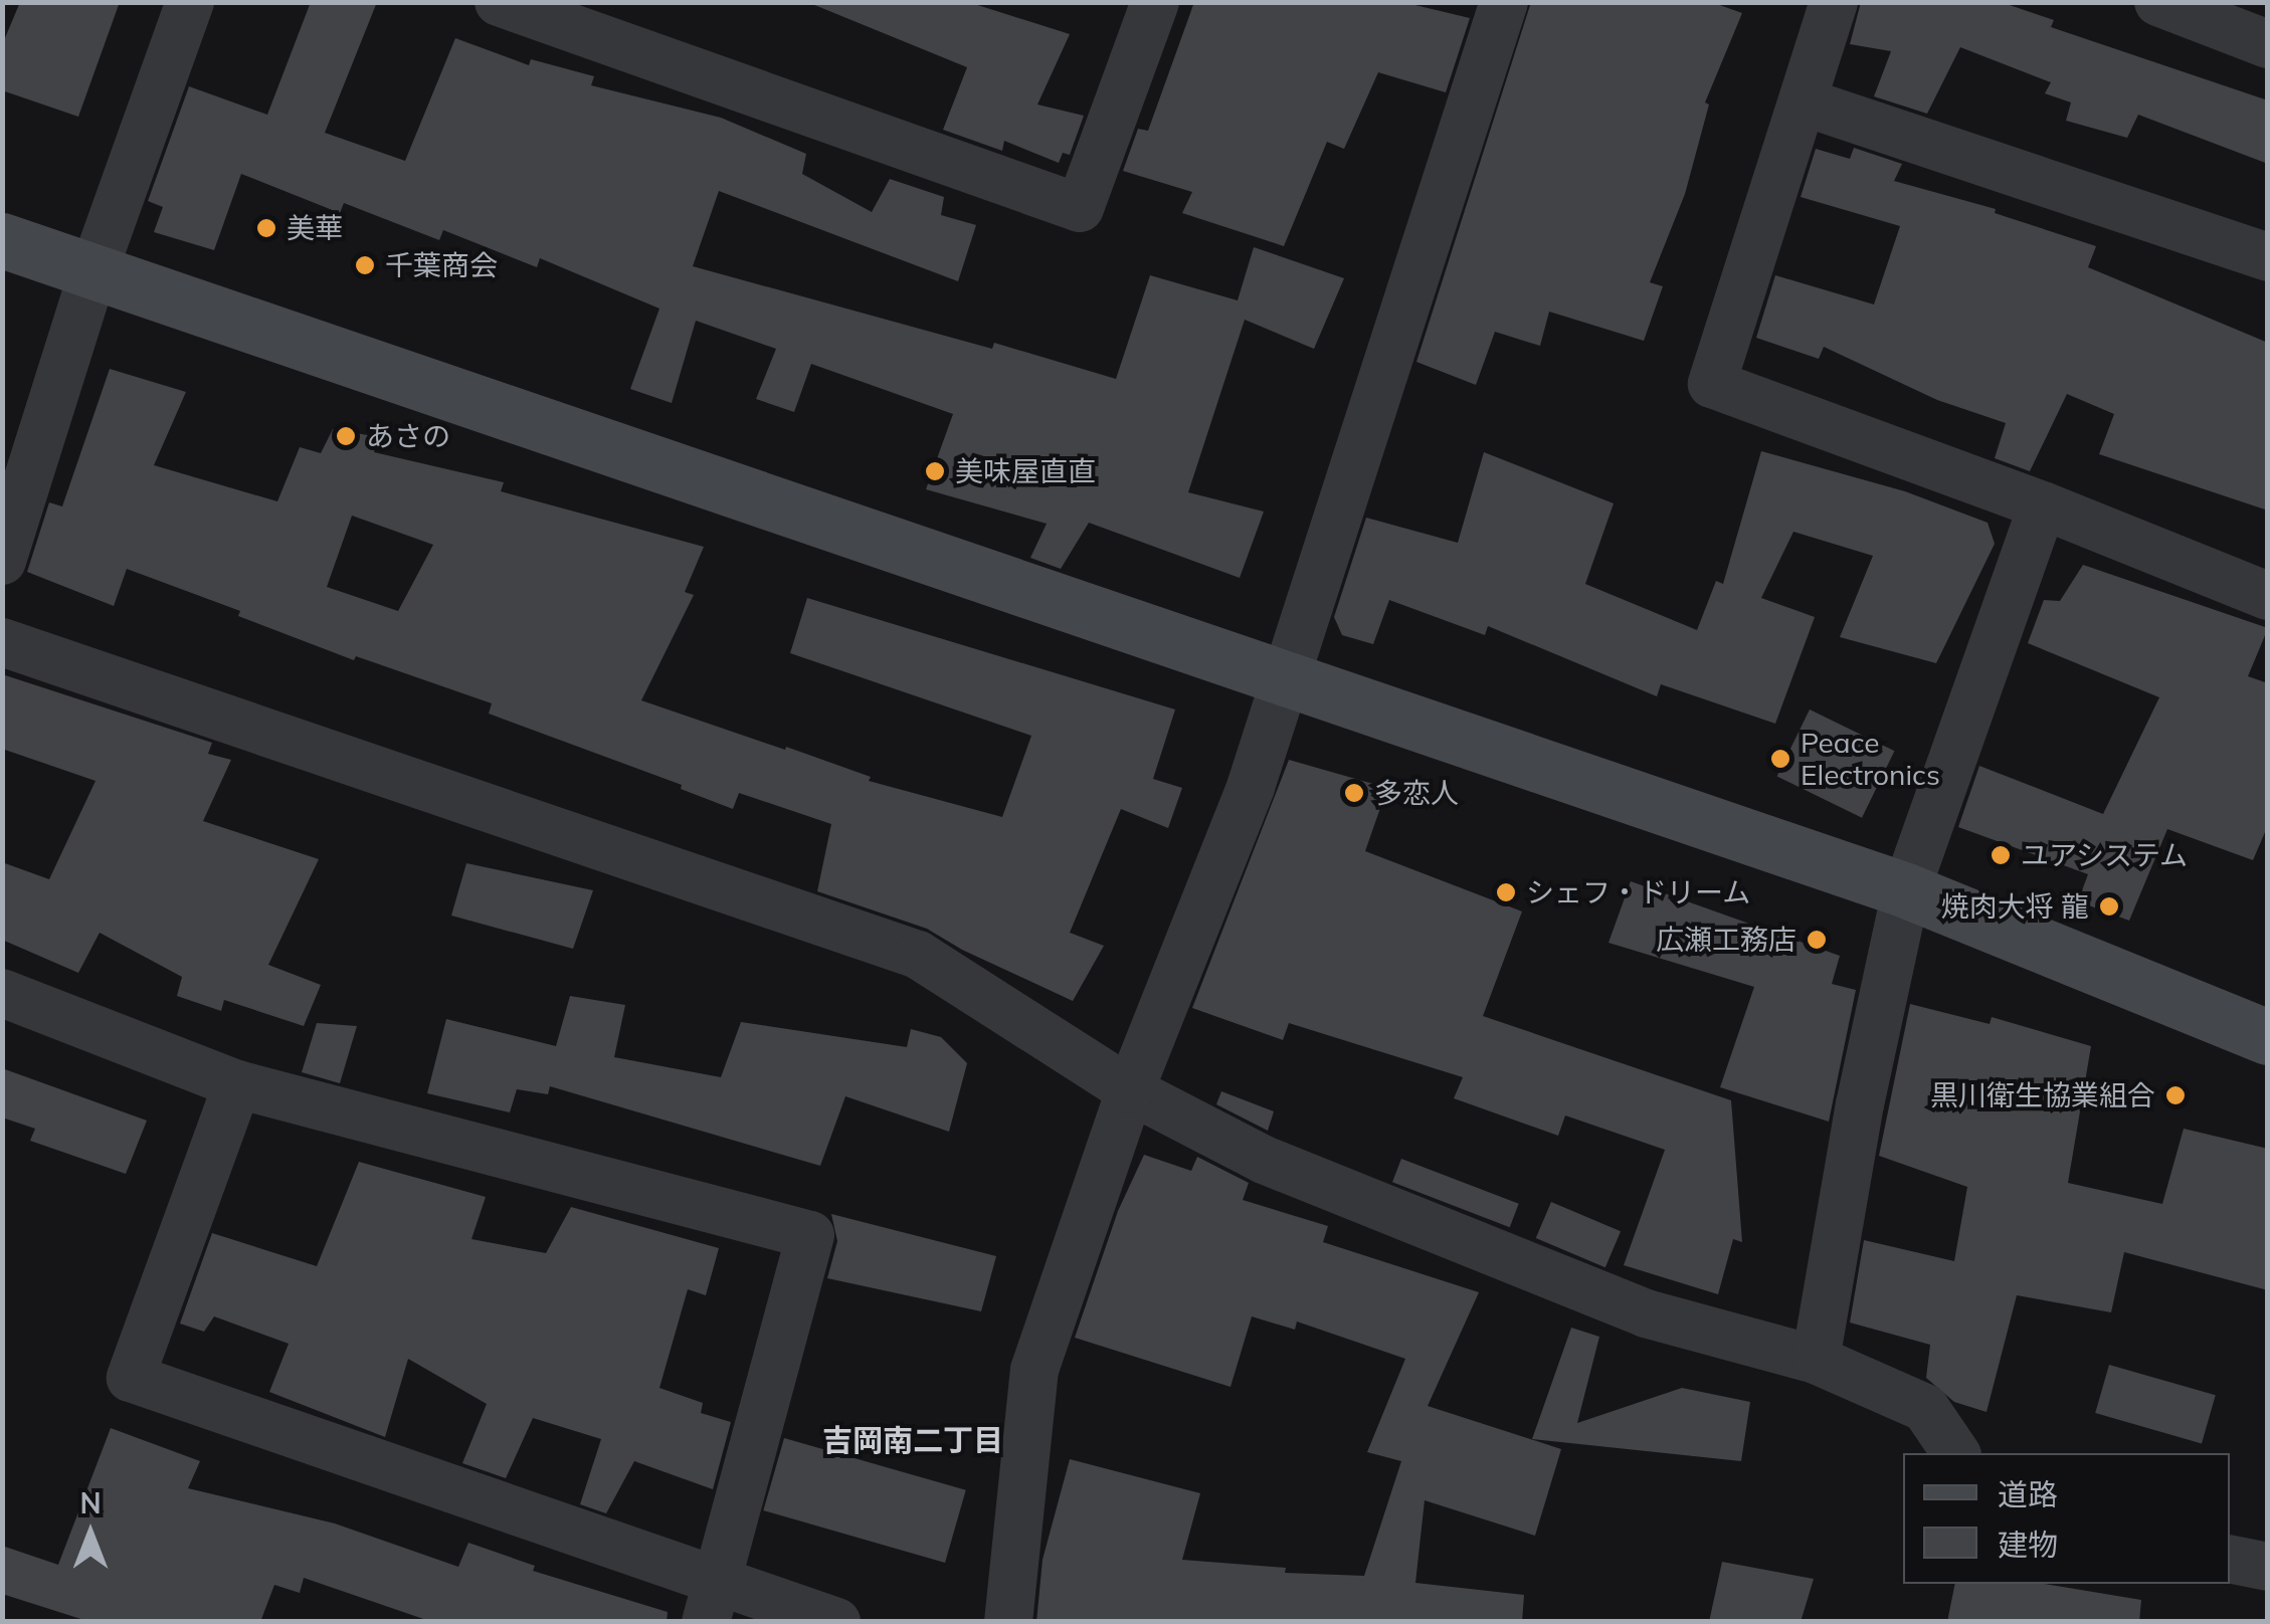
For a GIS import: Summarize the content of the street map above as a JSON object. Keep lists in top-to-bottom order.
{
  "districts": ["吉岡南二丁目"],
  "places": [
    "美華",
    "千葉商会",
    "あさの",
    "美味屋直直",
    "Peace Electronics",
    "多恋人",
    "ユアシステム",
    "シェフ・ドリーム",
    "焼肉大将 龍",
    "広瀬工務店",
    "黒川衛生協業組合"
  ],
  "legend": ["道路", "建物"],
  "north": "top"
}
